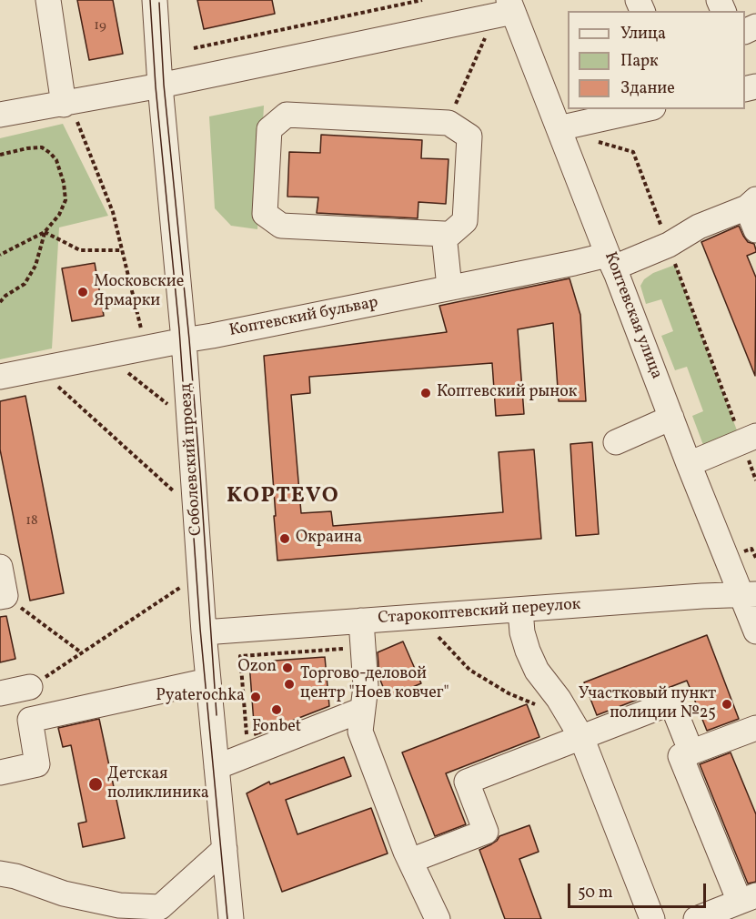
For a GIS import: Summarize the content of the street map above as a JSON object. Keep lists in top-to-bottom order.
{
  "streets": {
    "street": [
      "Коптевская улица",
      "Коптевский бульвар",
      "Соболевский проезд",
      "Старокоптевский переулок"
    ]
  },
  "crossings": [
    ["Коптевская улица", "Коптевский бульвар"],
    ["Коптевская улица", "Старокоптевский переулок"],
    ["Коптевский бульвар", "Соболевский проезд"],
    ["Соболевский проезд", "Старокоптевский переулок"]
  ],
  "districts": ["KOPTEVO"],
  "places": [
    "Московские Ярмарки",
    "Коптевский рынок",
    "Окраина",
    "Ozon",
    "Торгово-деловой центр \"Ноев ковчег\"",
    "Pyaterochka",
    "Участковый пункт полиции №25",
    "Fonbet",
    "Детская поликлиника"
  ],
  "house_numbers": ["19", "18"],
  "legend": ["Улица", "Парк", "Здание"],
  "scale_bar": "50 m"
}
